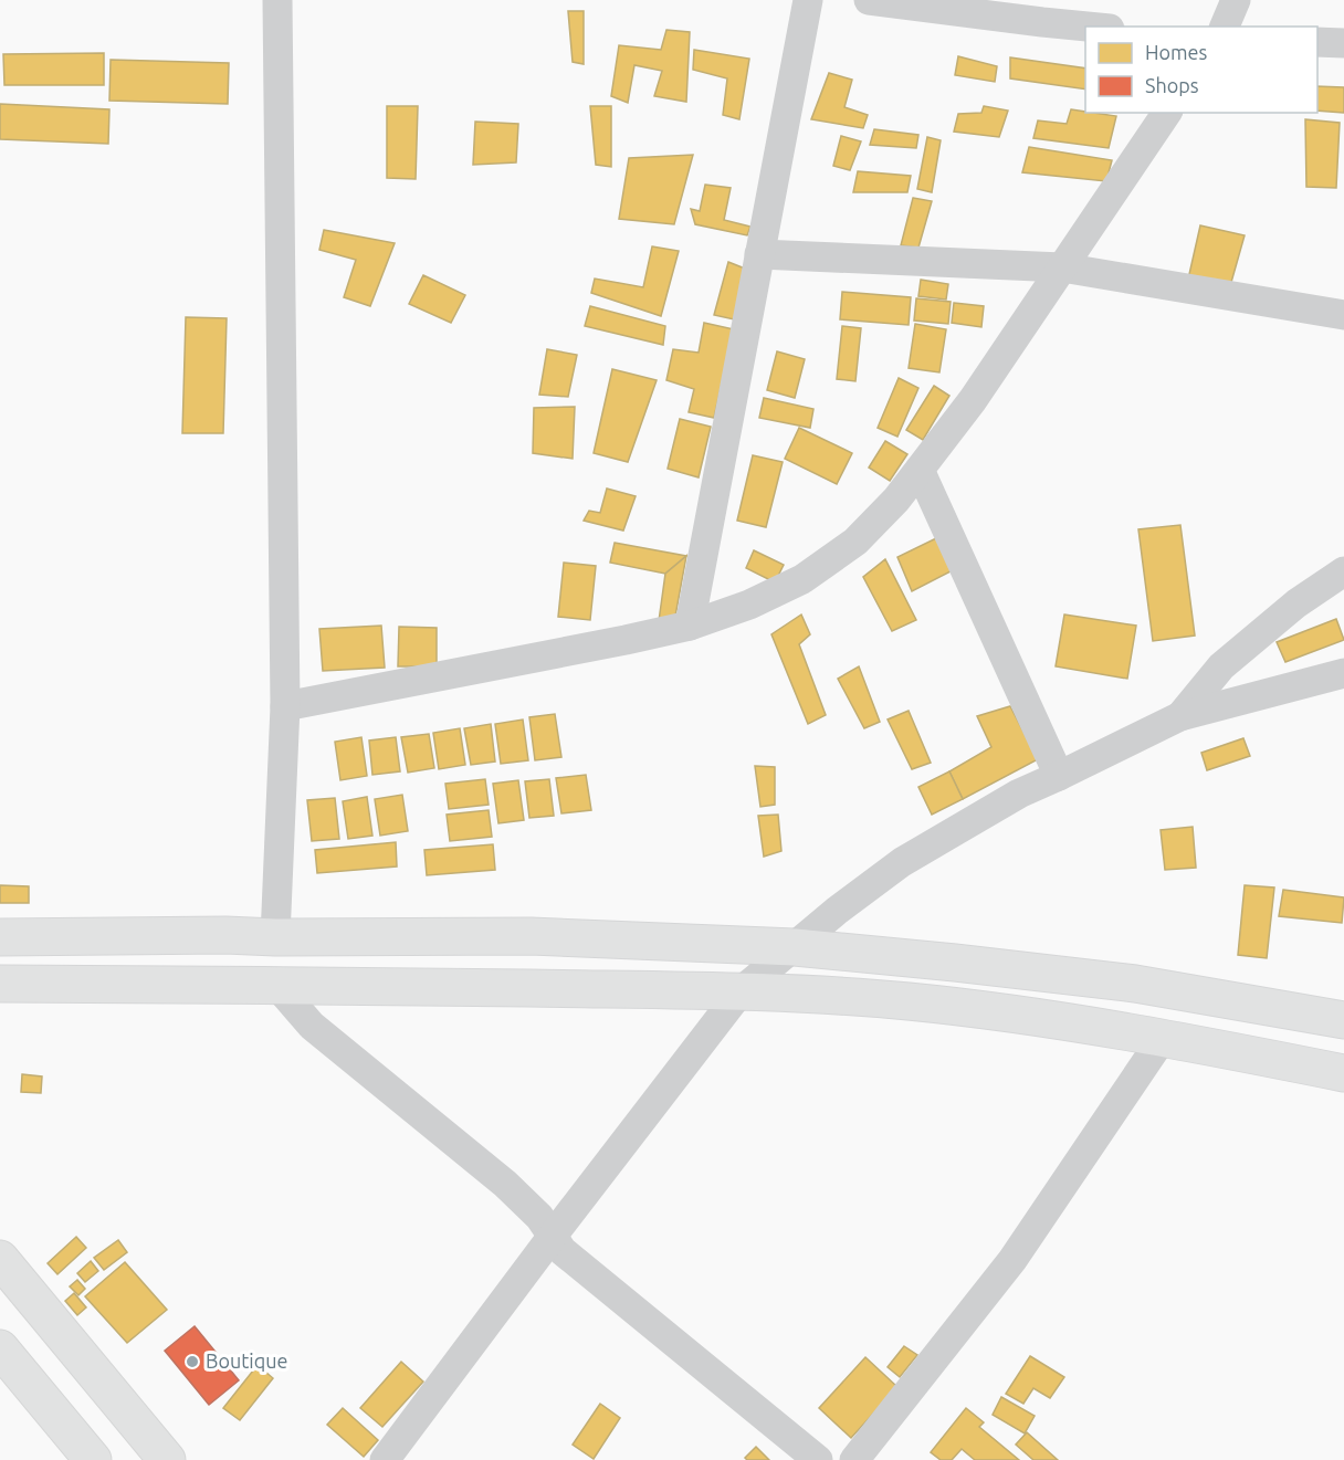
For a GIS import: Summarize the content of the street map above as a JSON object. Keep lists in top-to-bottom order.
{
  "places": ["Boutique"],
  "legend": ["Homes", "Shops"]
}
